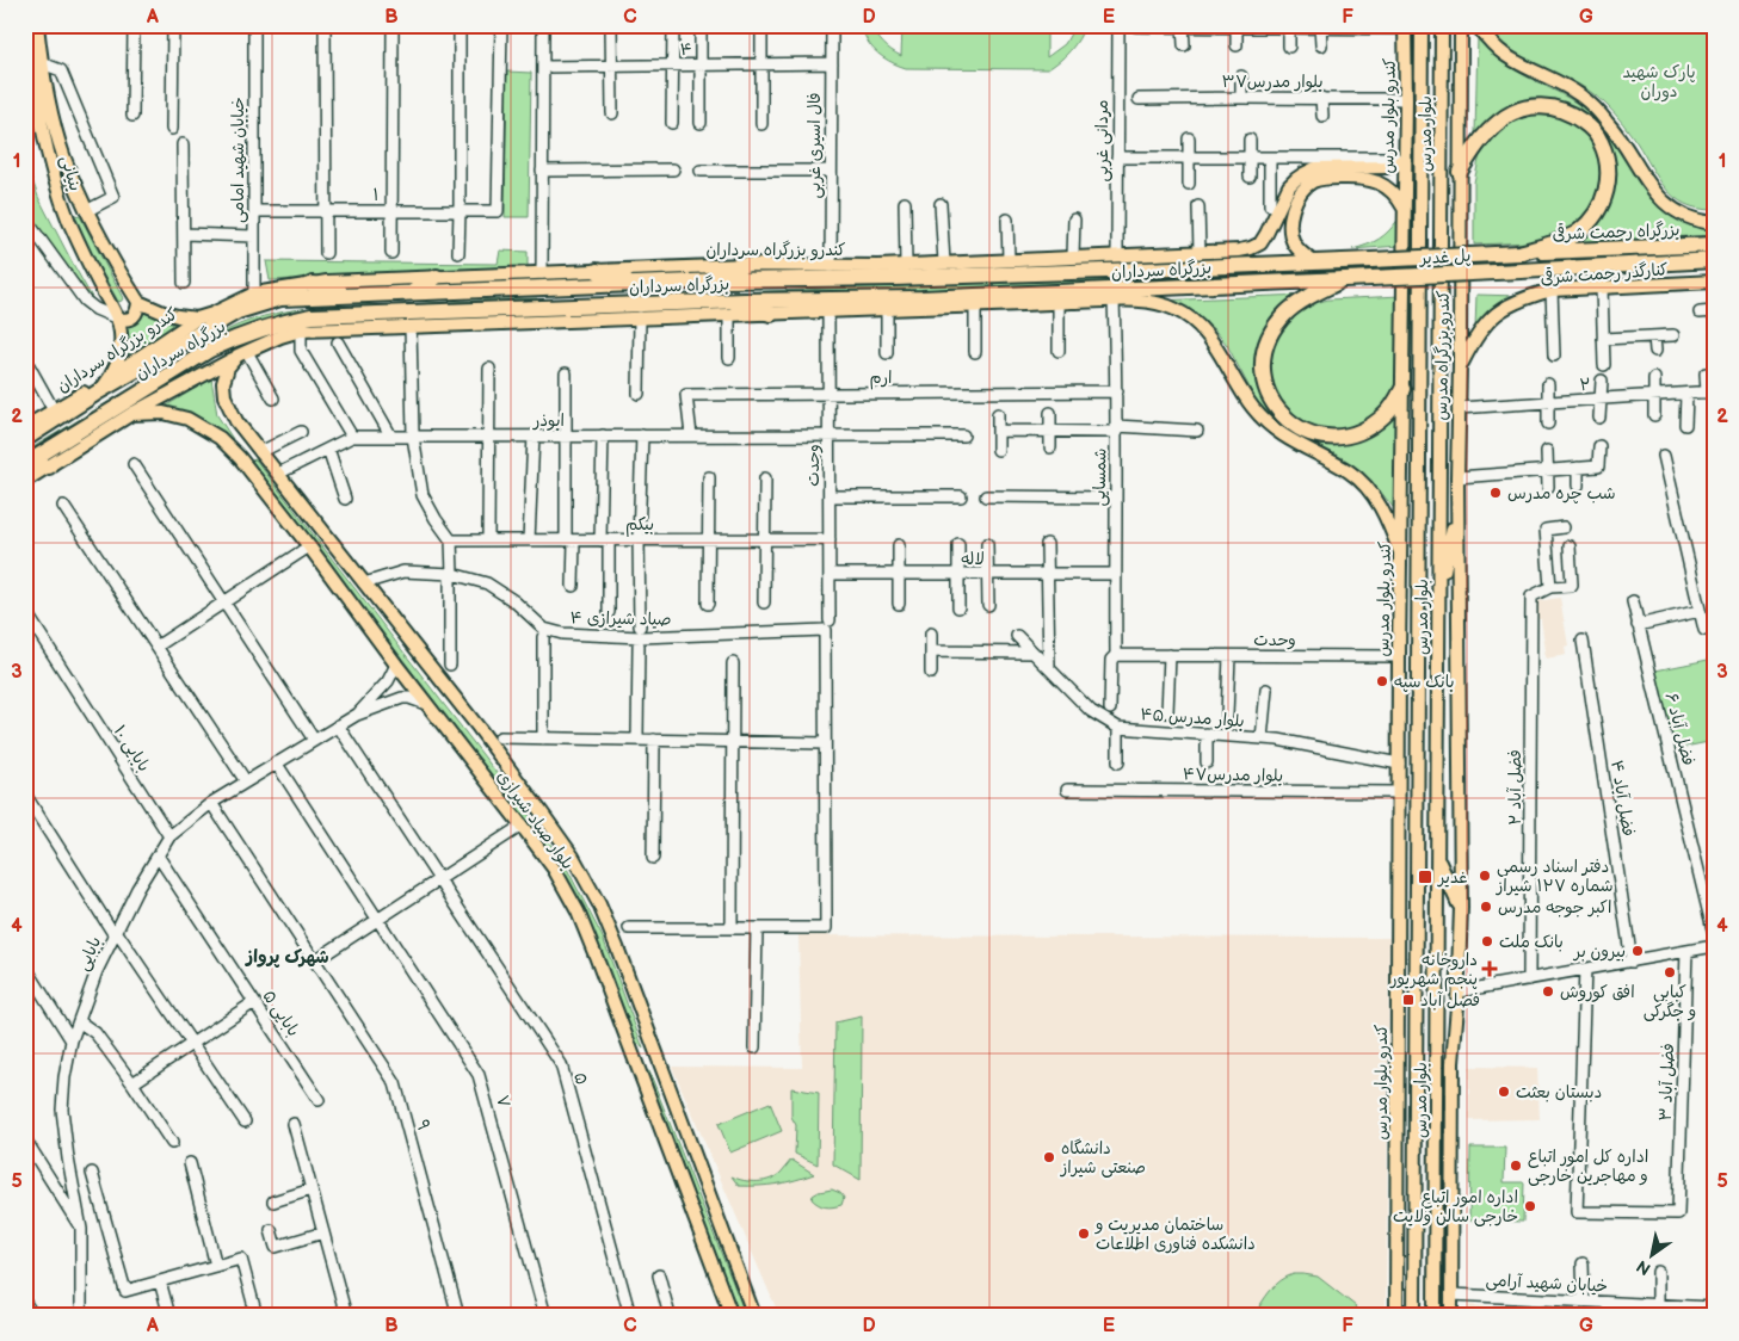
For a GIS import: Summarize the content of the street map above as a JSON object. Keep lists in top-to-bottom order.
{
  "streets": {
    "highway": ["بزرگراه رحمت شرقی", "پل غدیر", "بزرگراه سرداران"],
    "main road": [
      "کندرو بلوار مدرس",
      "بلوار مدرس",
      "بنیانی",
      "کندرو بزرگراه سرداران",
      "کنارگذر رحمت شرقی",
      "کندرو بزرگراه مدرس",
      "بلوار صیاد شیرازی"
    ],
    "street": [
      "۴",
      "بلوار مدرس۳۷",
      "مردانی غربی",
      "فال اسیری غربی",
      "خیابان شهید امامی",
      "۱",
      "ارم",
      "۲",
      "ابوذر",
      "وحدت",
      "شمسایی",
      "بیکم",
      "لاله",
      "صیاد شیرازی ۴",
      "۴۵ بلوار مدرس",
      "فضل آباد ۶",
      "بابایی ۱۰",
      "بلوار مدرس۴۷",
      "فضل آباد ۲",
      "فضل آباد ۴",
      "بابایی",
      "بابایی ۵",
      "۵",
      "فضل آباد ۳",
      "۷",
      "۹",
      "خیابان شهید آرامی"
    ]
  },
  "crossings": [
    ["۴", "فال اسیری غربی"],
    ["بلوار مدرس۳۷", "کندرو بلوار مدرس"],
    ["کندرو بلوار مدرس", "وحدت"],
    ["کندرو بلوار مدرس", "۴۵ بلوار مدرس"],
    ["کندرو بلوار مدرس", "بلوار مدرس۴۷"],
    ["فال اسیری غربی", "کندرو بزرگراه سرداران"],
    ["خیابان شهید امامی", "۱"],
    ["خیابان شهید امامی", "کندرو بزرگراه سرداران"],
    ["بزرگراه رحمت شرقی", "پل غدیر"],
    ["پل غدیر", "بزرگراه سرداران"],
    ["کنارگذر رحمت شرقی", "کندرو بزرگراه مدرس"],
    ["کندرو بزرگراه مدرس", "۲"],
    ["ارم", "ابوذر"],
    ["ارم", "وحدت"],
    ["ارم", "شمسایی"],
    ["ابوذر", "وحدت"],
    ["ابوذر", "بلوار صیاد شیرازی"],
    ["وحدت", "شمسایی"],
    ["وحدت", "بیکم"],
    ["وحدت", "لاله"],
    ["وحدت", "صیاد شیرازی ۴"],
    ["شمسایی", "لاله"],
    ["صیاد شیرازی ۴", "بلوار صیاد شیرازی"],
    ["بابایی ۱۰", "بابایی"],
    ["بلوار صیاد شیرازی", "بابایی"],
    ["بابایی", "بابایی ۵"],
    ["بابایی", "۵"],
    ["بابایی", "۷"],
    ["بابایی", "۹"]
  ],
  "districts": ["شهرک پرواز"],
  "parks": ["پارک شهید دوران"],
  "places": {
    "other": [
      "شب چره مدرس",
      "بانک سپه",
      "دفتر اسناد رسمی شماره ۱۲۷ شیراز",
      "اکبر جوجه مدرس",
      "بانک ملت",
      "بیرون بر",
      "کبابی و جگرکی",
      "افق کوروش",
      "دبستان بعثت",
      "دانشگاه صنعتی شیراز",
      "اداره کل امور اتباع و مهاجرین خارجی",
      "اداره امور اتباع خارجی سالن ولایت",
      "ساختمان مدیریت و دانشکده فناوری اطلاعات"
    ],
    "transit": ["غدیر", "فصل آباد"],
    "health": ["داروخانه پنجم شهریور"]
  },
  "north": "bottom left",
  "grid": {
    "columns": [
      "A",
      "B",
      "C",
      "D",
      "E",
      "F",
      "G"
    ],
    "rows": [
      "1",
      "2",
      "3",
      "4",
      "5"
    ]
  }
}
